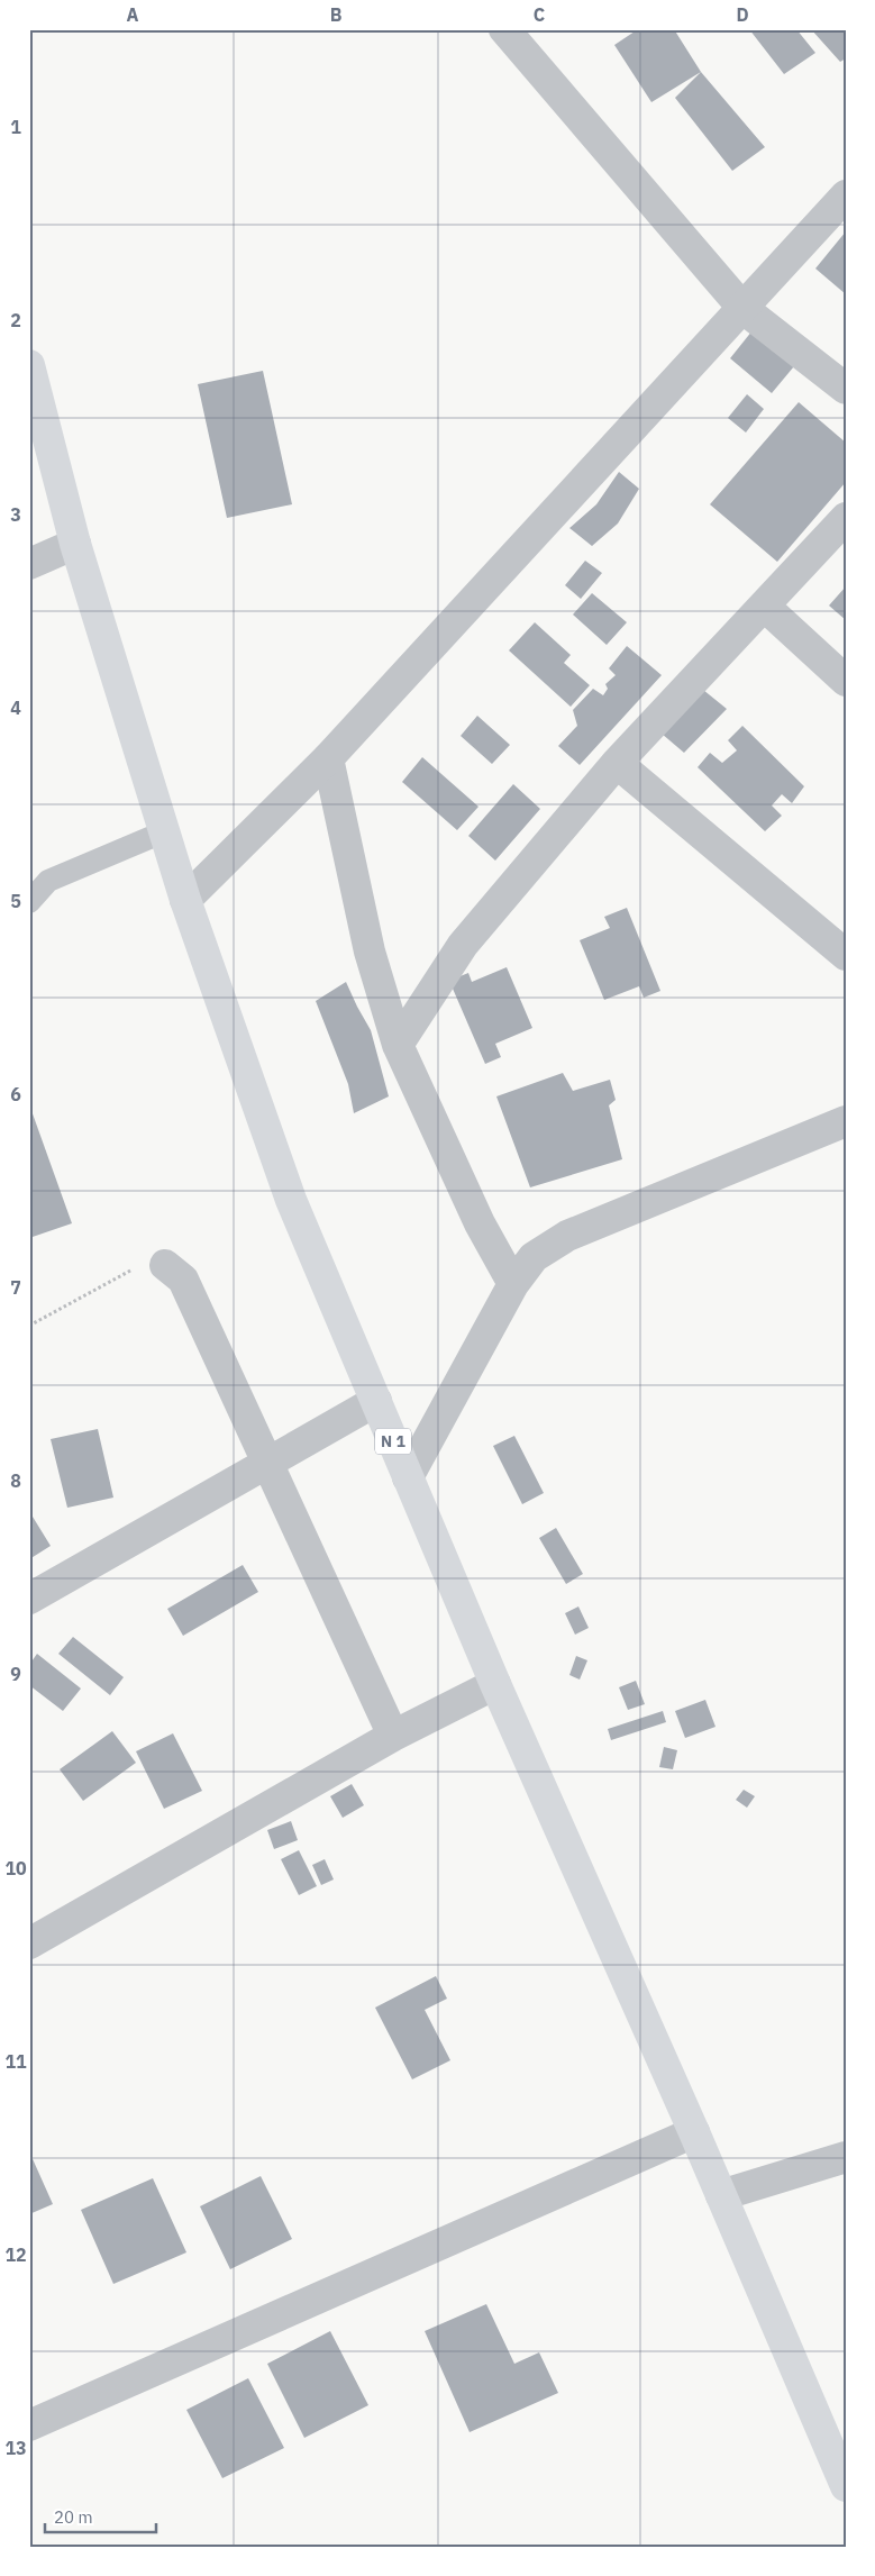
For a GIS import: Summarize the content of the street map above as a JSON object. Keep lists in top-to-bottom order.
{
  "streets": {
    "highway": ["N 1"]
  },
  "scale_bar": "20 m",
  "grid": {
    "columns": [
      "A",
      "B",
      "C",
      "D"
    ],
    "rows": [
      "1",
      "2",
      "3",
      "4",
      "5",
      "6",
      "7",
      "8",
      "9",
      "10",
      "11",
      "12",
      "13"
    ]
  }
}
